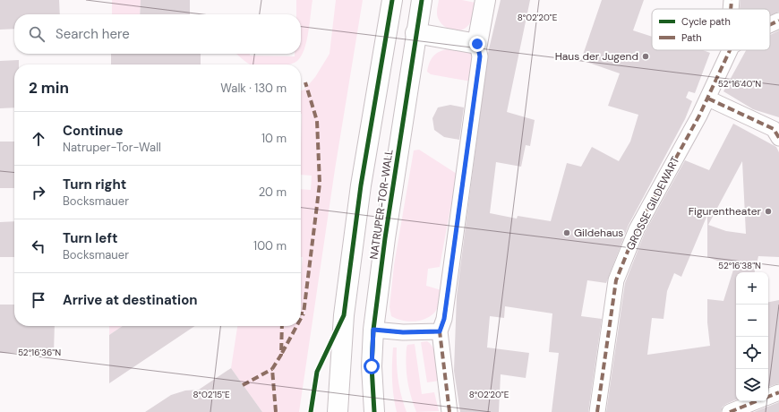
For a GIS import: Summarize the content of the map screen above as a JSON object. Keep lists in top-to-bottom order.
{
  "streets": {
    "main road": ["NATRUPER-TOR-WALL"],
    "street": ["GROSSE GILDEWART"]
  },
  "places": ["Haus der Jugend", "Figurentheater", "Gildehaus"],
  "legend": ["Cycle path", "Path"],
  "page": {
    "search": "Search here",
    "heading": ["2 min", "Walk · 130 m"],
    "list": [
      ["Continue", "Natruper-Tor-Wall", "10 m"],
      ["Turn right", "Bocksmauer", "20 m"],
      ["Turn left", "Bocksmauer", "100 m"],
      "Arrive at destination"
    ],
    "map_buttons": ["+", "−"]
  },
  "coordinates": [
    "8°02'20\"E",
    "52°16'40\"N",
    "52°16'38\"N",
    "52°16'36\"N",
    "8°02'15\"E"
  ]
}
